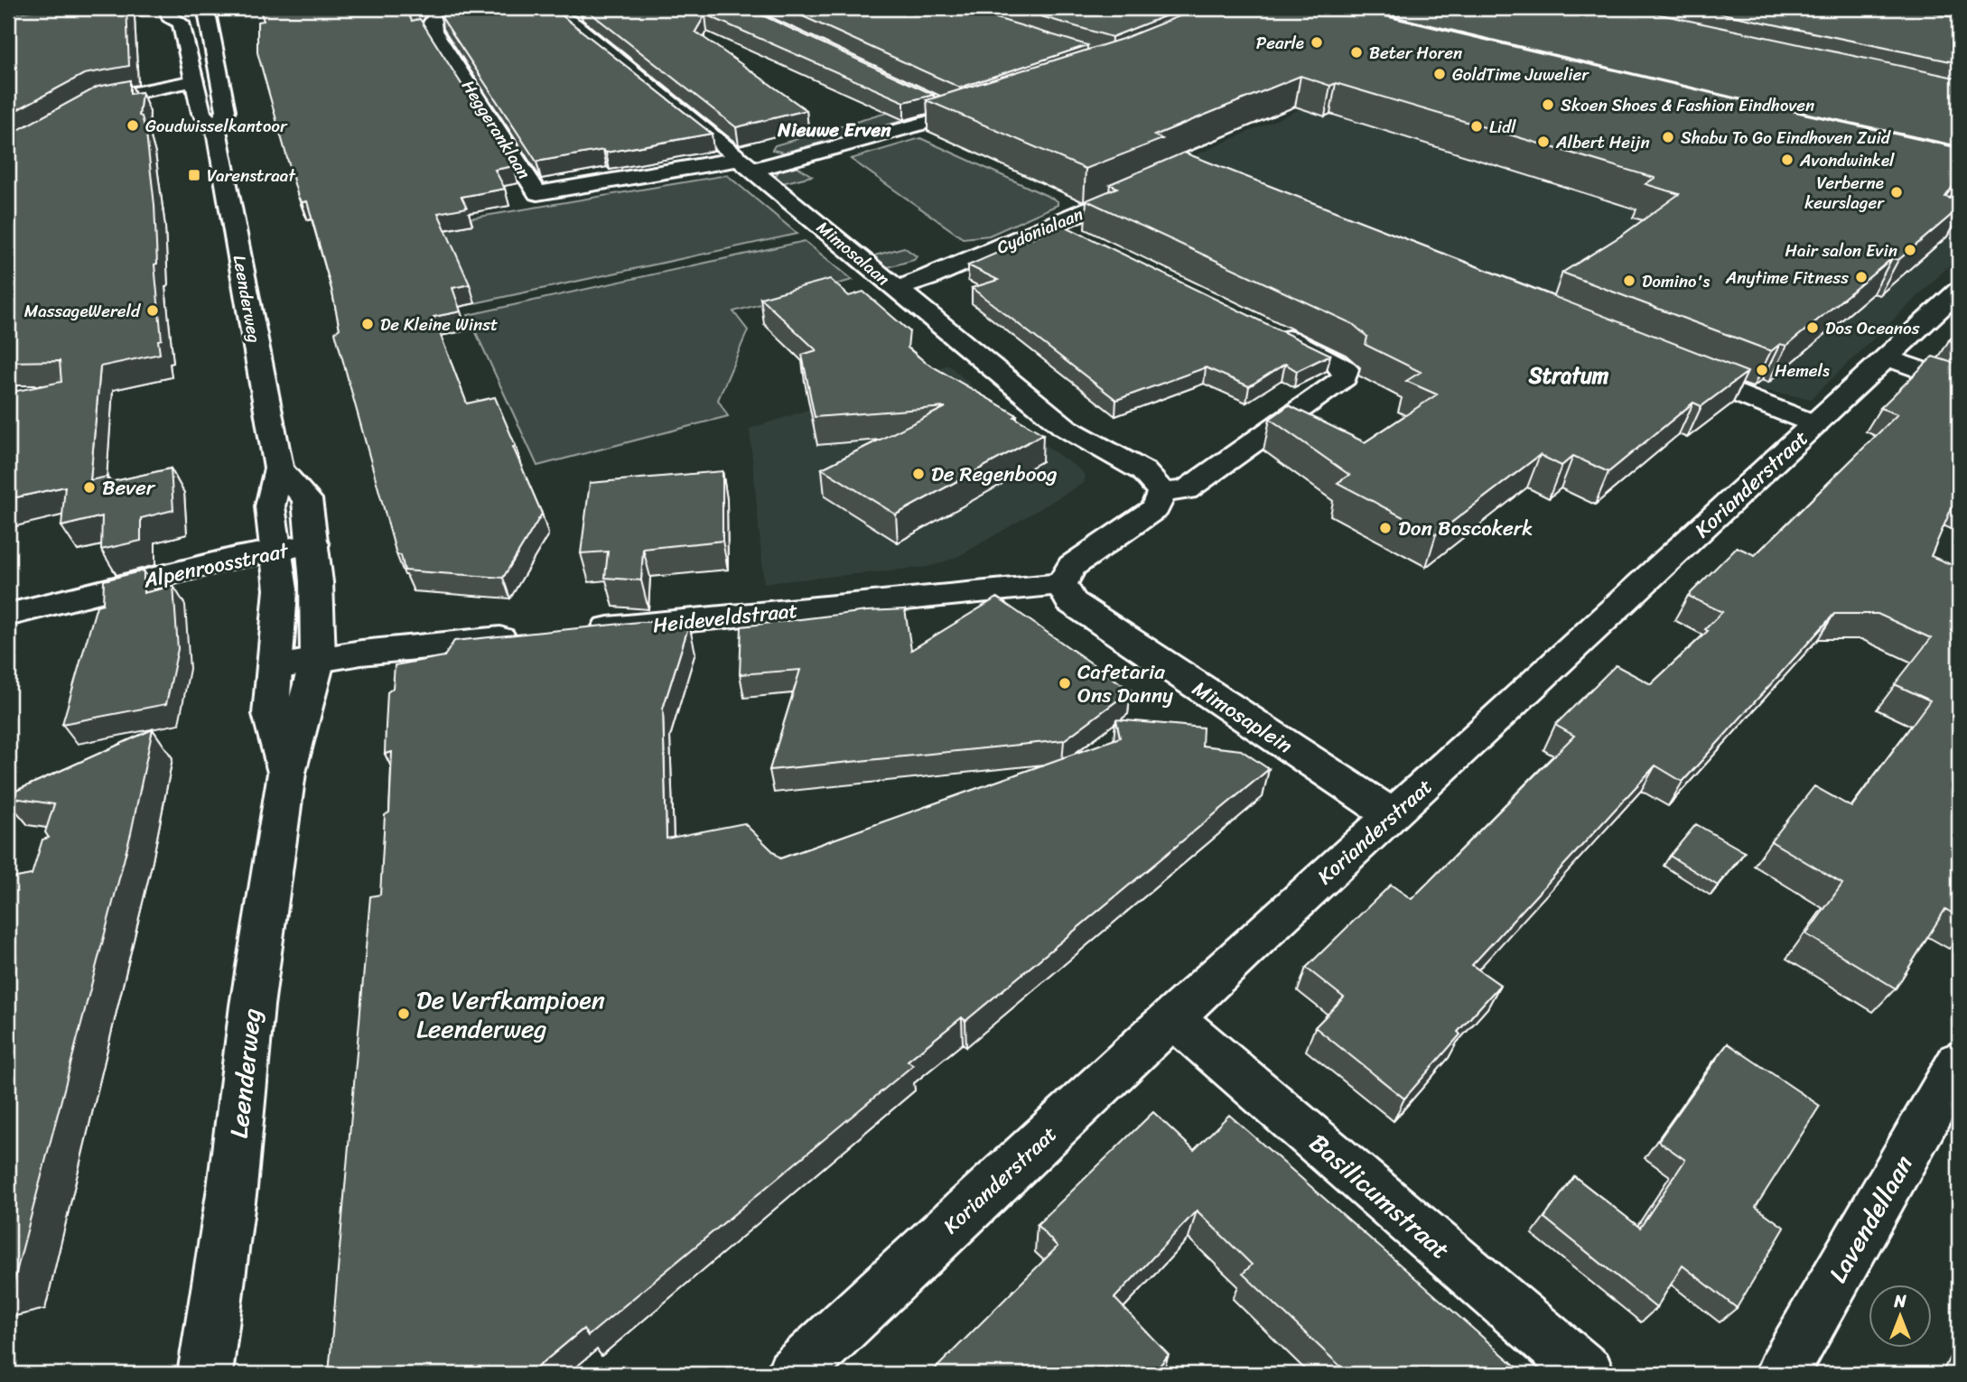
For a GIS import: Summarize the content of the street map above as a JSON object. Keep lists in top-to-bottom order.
{
  "streets": {
    "street": [
      "Heggeranklaan",
      "Cydonialaan",
      "Mimosalaan",
      "Leenderweg",
      "Korianderstraat",
      "Alpenroosstraat",
      "Heideveldstraat",
      "Mimosaplein",
      "Basilicumstraat",
      "Lavendellaan"
    ]
  },
  "crossings": [
    ["Heggeranklaan", "Mimosalaan"],
    ["Cydonialaan", "Mimosalaan"],
    ["Leenderweg", "Alpenroosstraat"],
    ["Korianderstraat", "Mimosaplein"],
    ["Korianderstraat", "Basilicumstraat"],
    ["Heideveldstraat", "Mimosaplein"]
  ],
  "districts": ["Nieuwe Erven", "Stratum"],
  "places": {
    "other": [
      "Pearle",
      "Beter Horen",
      "GoldTime Juwelier",
      "Skoen Shoes & Fashion Eindhoven",
      "Goudwisselkantoor",
      "Lidl",
      "Shabu To Go Eindhoven Zuid",
      "Albert Heijn",
      "Avondwinkel",
      "Verberne keurslager",
      "Hair salon Evin",
      "Anytime Fitness",
      "Domino's",
      "MassageWereld",
      "De Kleine Winst",
      "Dos Oceanos",
      "Hemels",
      "De Regenboog",
      "Bever",
      "Don Boscokerk",
      "Cafetaria Ons Danny",
      "De Verfkampioen Leenderweg"
    ],
    "transit": ["Varenstraat"]
  },
  "north": "top"
}
